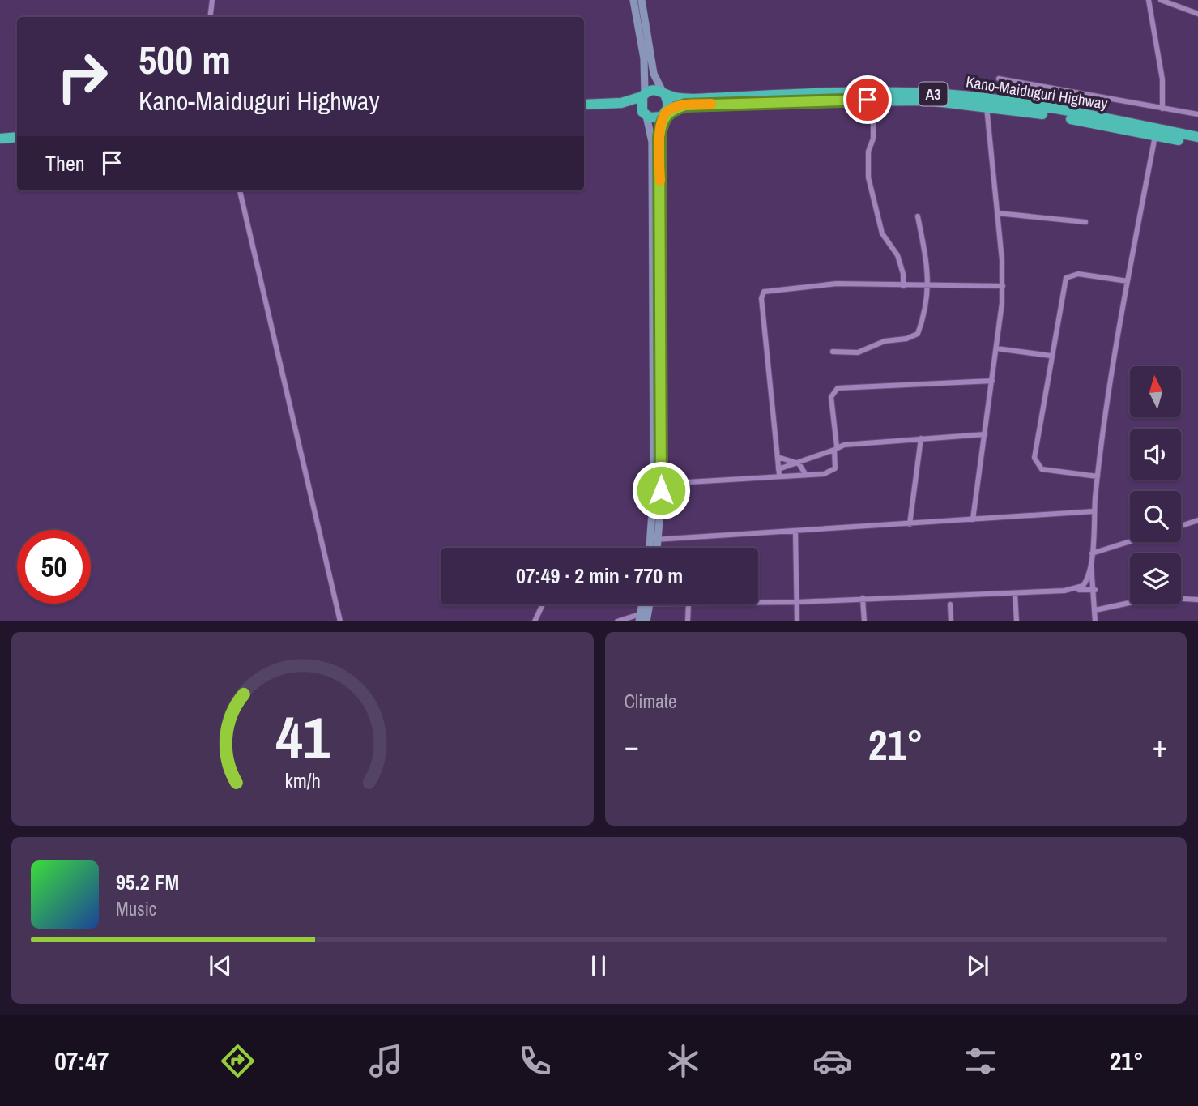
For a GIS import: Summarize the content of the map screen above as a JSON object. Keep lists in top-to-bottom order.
{
  "streets": {
    "highway": ["Kano-Maiduguri Highway", "A3"]
  },
  "crossings": [
    ["Kano-Maiduguri Highway", "A3"]
  ],
  "north": "top",
  "page": {
    "turn": ["500 m", "Kano-Maiduguri Highway"],
    "then": "Then",
    "limit": "50",
    "trip": "07:49 · 2 min · 770 m",
    "tile": "Climate",
    "heat": ["−", "21°", "+"],
    "song": ["95.2 FM", "Music"],
    "tabs": ["07:47", "21°"],
    "gauge": ["41", "km/h"]
  }
}
